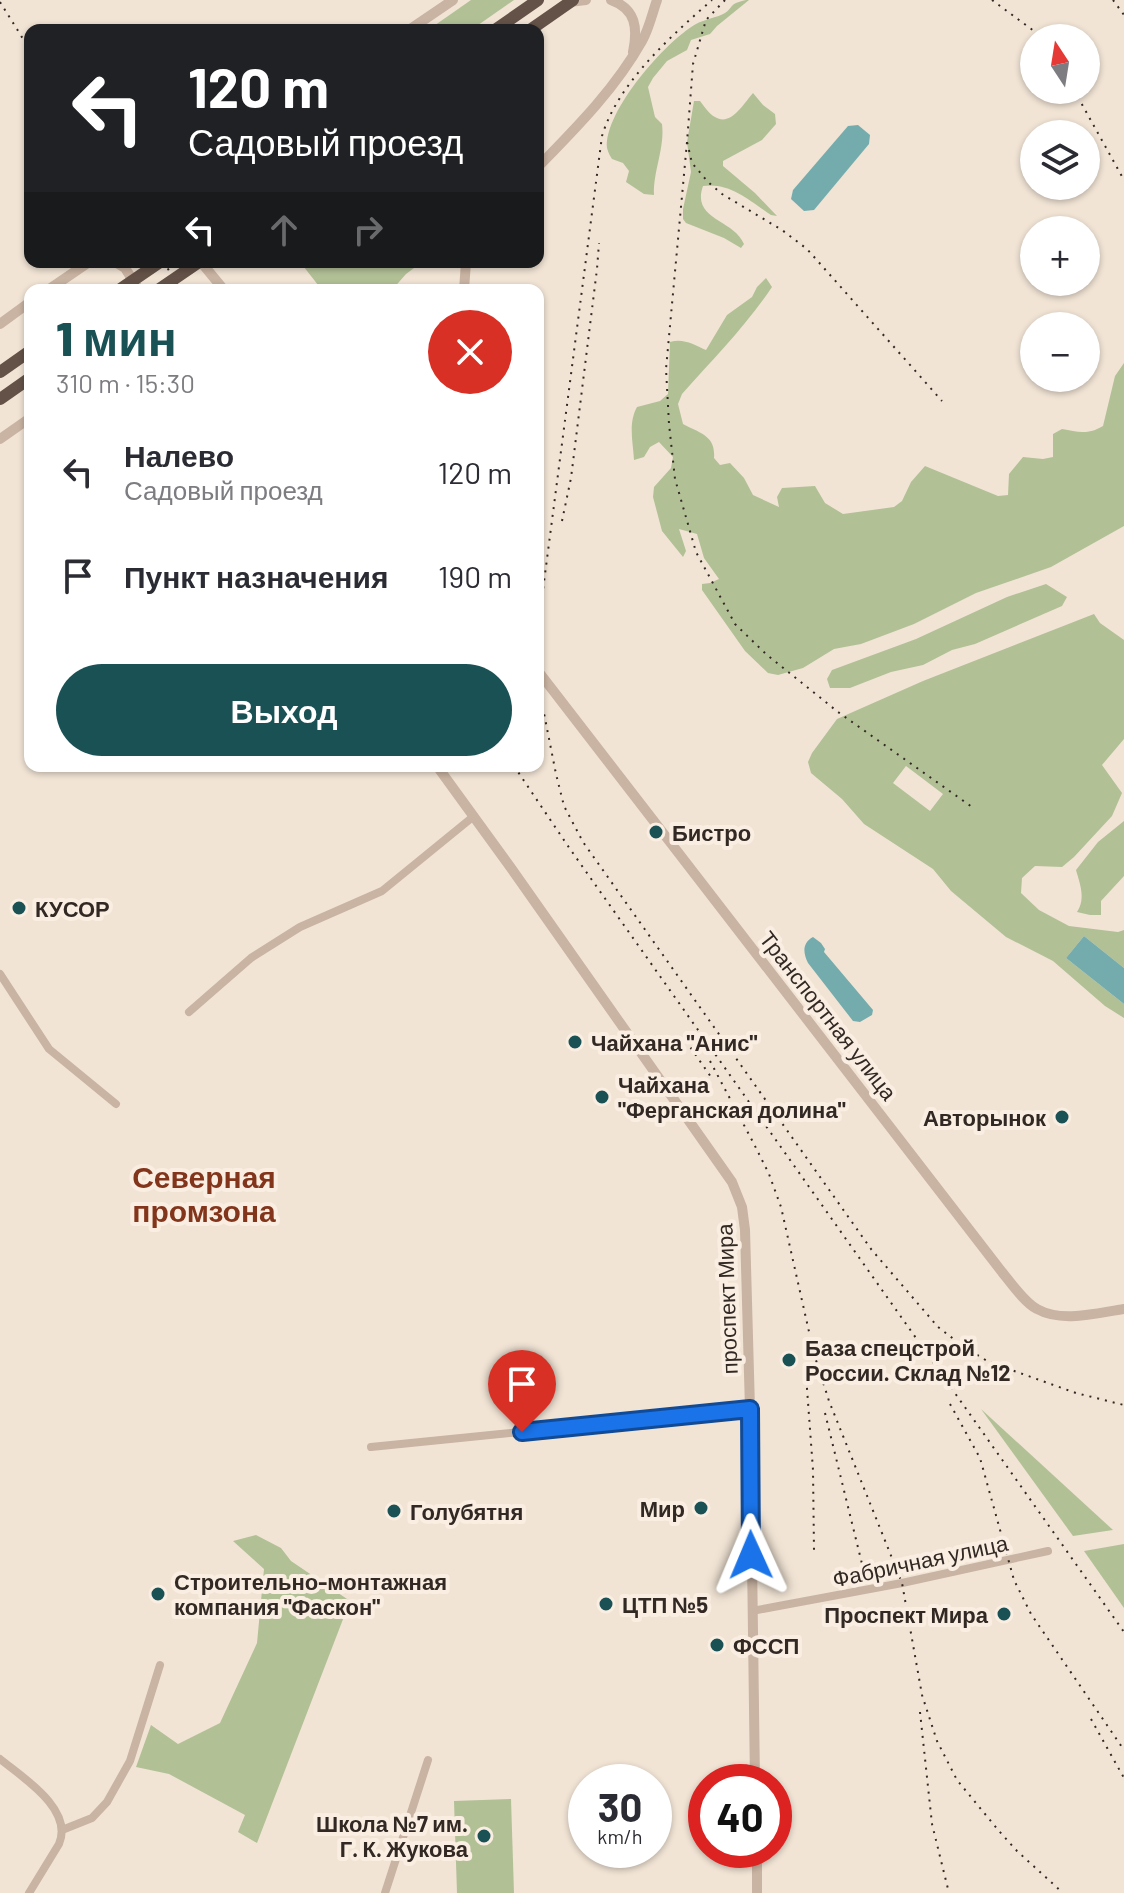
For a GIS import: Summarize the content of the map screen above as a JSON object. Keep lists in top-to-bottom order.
{
  "streets": {
    "street": ["Транспортная улица", "проспект Мира", "Фабричная улица"]
  },
  "crossings": [
    ["проспект Мира", "Фабричная улица"]
  ],
  "districts": ["Северная промзона"],
  "places": [
    "Бистро",
    "КУСОР",
    "Чайхана \"Анис\"",
    "Чайхана \"Ферганская долина\"",
    "Авторынок",
    "База спецстрой России. Склад №12",
    "Мир",
    "Голубятня",
    "Строительно-монтажная компания \"Фаскон\"",
    "ЦТП №5",
    "Проспект Мира",
    "ФССП",
    "Школа №7 им. Г. К. Жукова"
  ],
  "north": "top",
  "page": {
    "map_buttons": ["+", "−"],
    "turn": ["120 m", "Садовый проезд"],
    "heading": ["1 мин", "310 m · 15:30"],
    "list": [
      {
        "name": "Налево",
        "note": "Садовый проезд",
        "value": "120 m"
      },
      {
        "name": "Пункт назначения",
        "value": "190 m"
      }
    ],
    "buttons": "Выход",
    "speed": "30 km/h",
    "limit": "40"
  }
}
